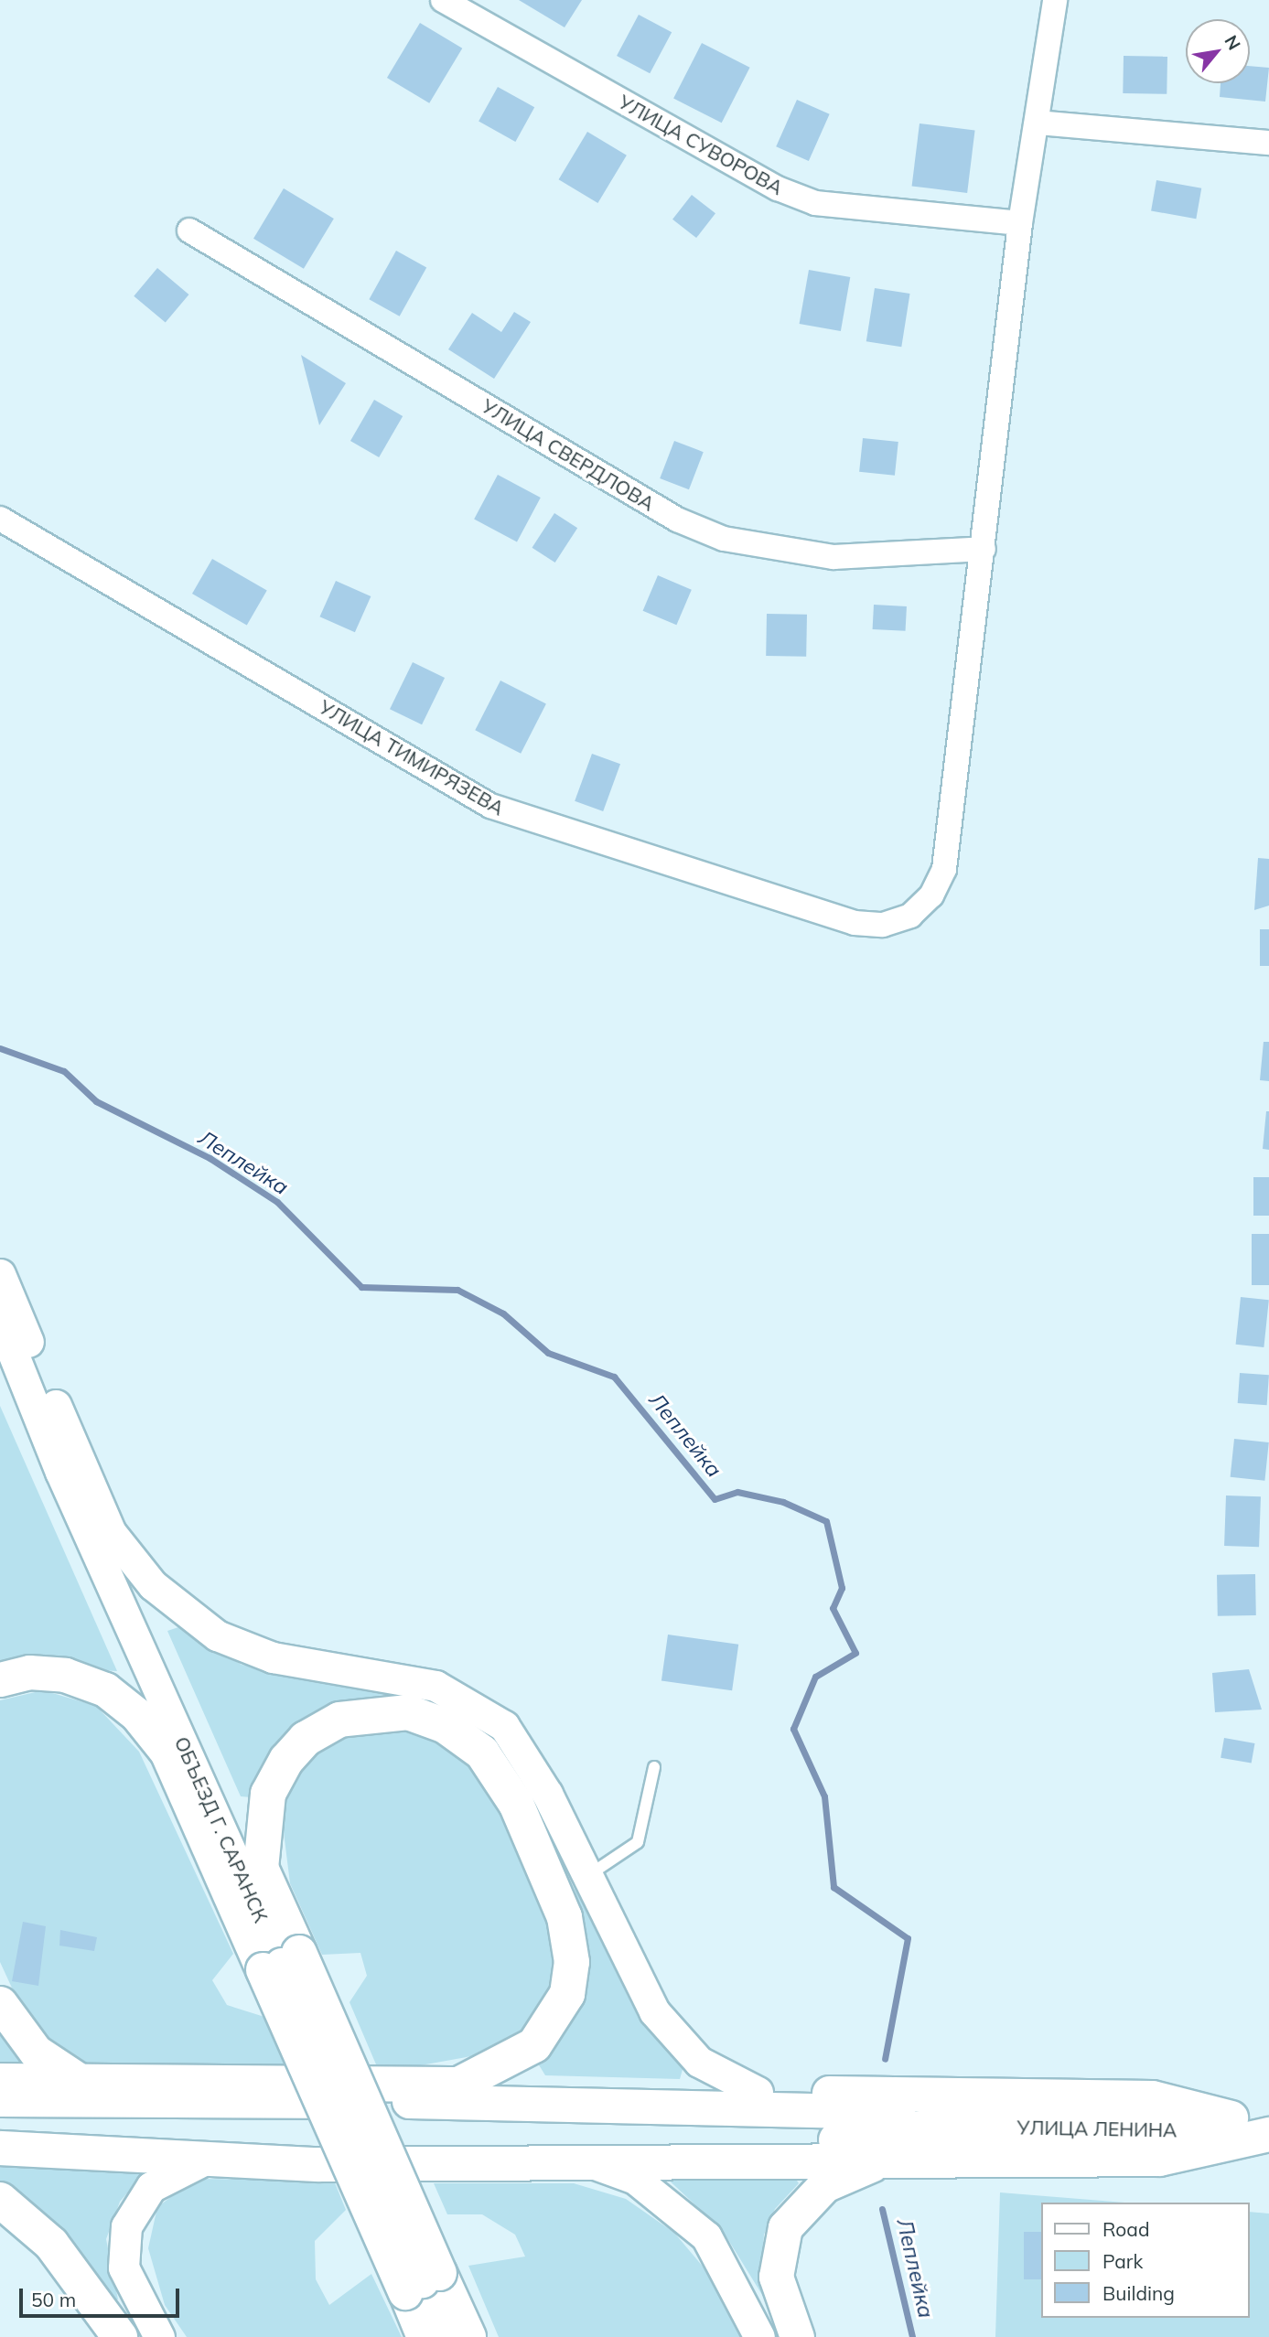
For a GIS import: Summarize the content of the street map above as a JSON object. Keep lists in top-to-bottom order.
{
  "streets": {
    "main road": ["УЛИЦА ЛЕНИНА"],
    "street": [
      "УЛИЦА СУВОРОВА",
      "УЛИЦА СВЕРДЛОВА",
      "УЛИЦА ТИМИРЯЗЕВА",
      "ОБЪЕЗД Г. САРАНСК"
    ]
  },
  "crossings": [
    ["УЛИЦА СВЕРДЛОВА", "УЛИЦА ТИМИРЯЗЕВА"]
  ],
  "water": ["Леплейка"],
  "legend": ["Road", "Park", "Building"],
  "scale_bar": "50 m",
  "north": "top right"
}
